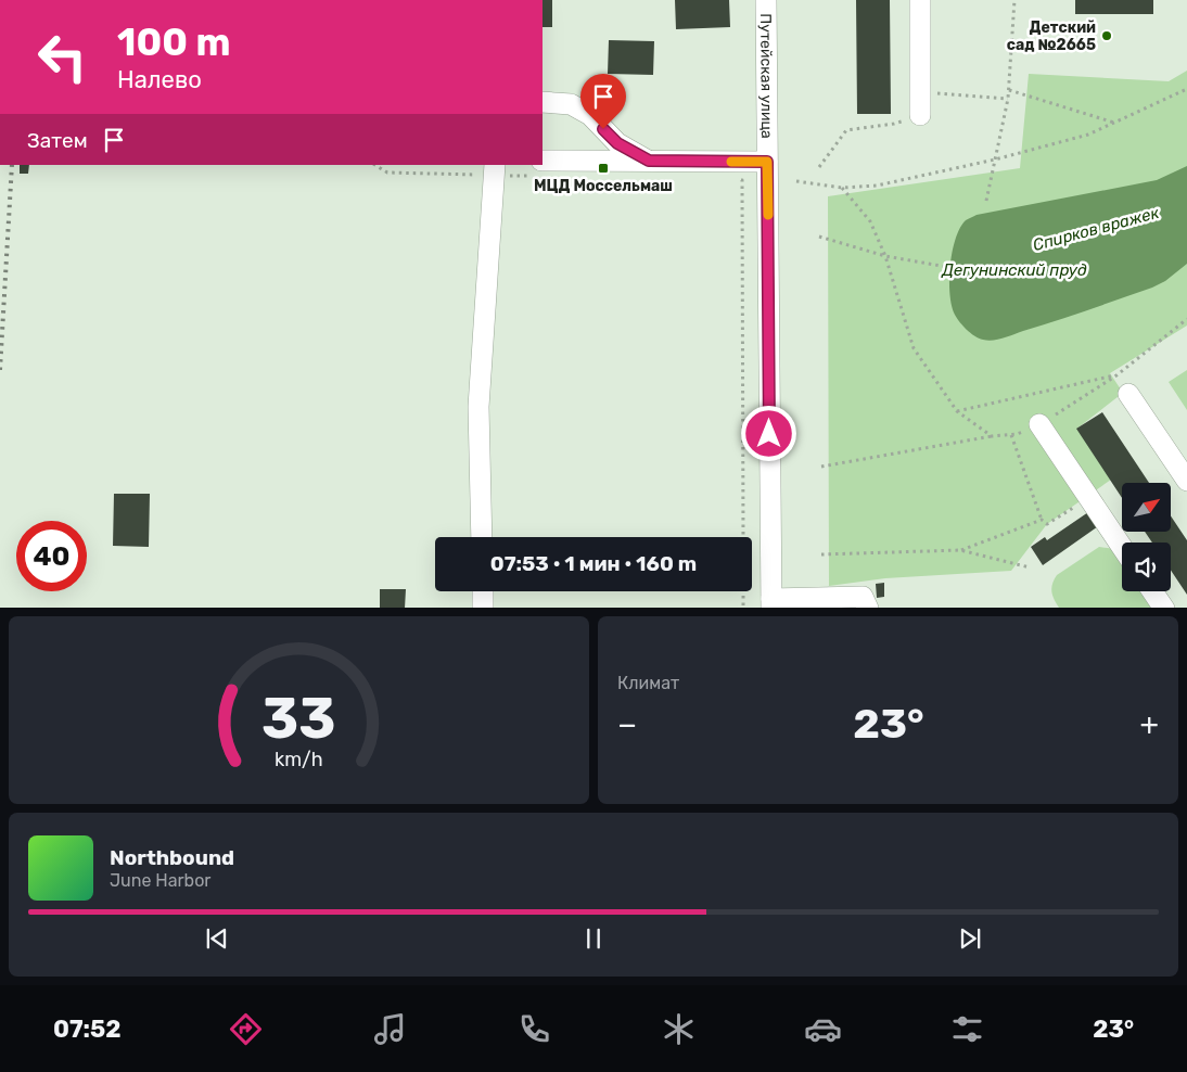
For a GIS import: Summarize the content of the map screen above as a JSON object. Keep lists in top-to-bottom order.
{
  "streets": {
    "street": ["Путейская улица"]
  },
  "water": ["Спирков вражек", "Дегунинский пруд"],
  "places": {
    "other": ["Детский сад №2665"],
    "transit": ["МЦД Моссельмаш"]
  },
  "north": "top right",
  "page": {
    "turn": ["100 m", "Налево"],
    "then": "Затем",
    "limit": "40",
    "trip": "07:53 · 1 мин · 160 m",
    "tile": "Климат",
    "heat": ["−", "23°", "+"],
    "song": ["Northbound", "June Harbor"],
    "tabs": ["07:52", "23°"],
    "gauge": ["33", "km/h"]
  }
}
